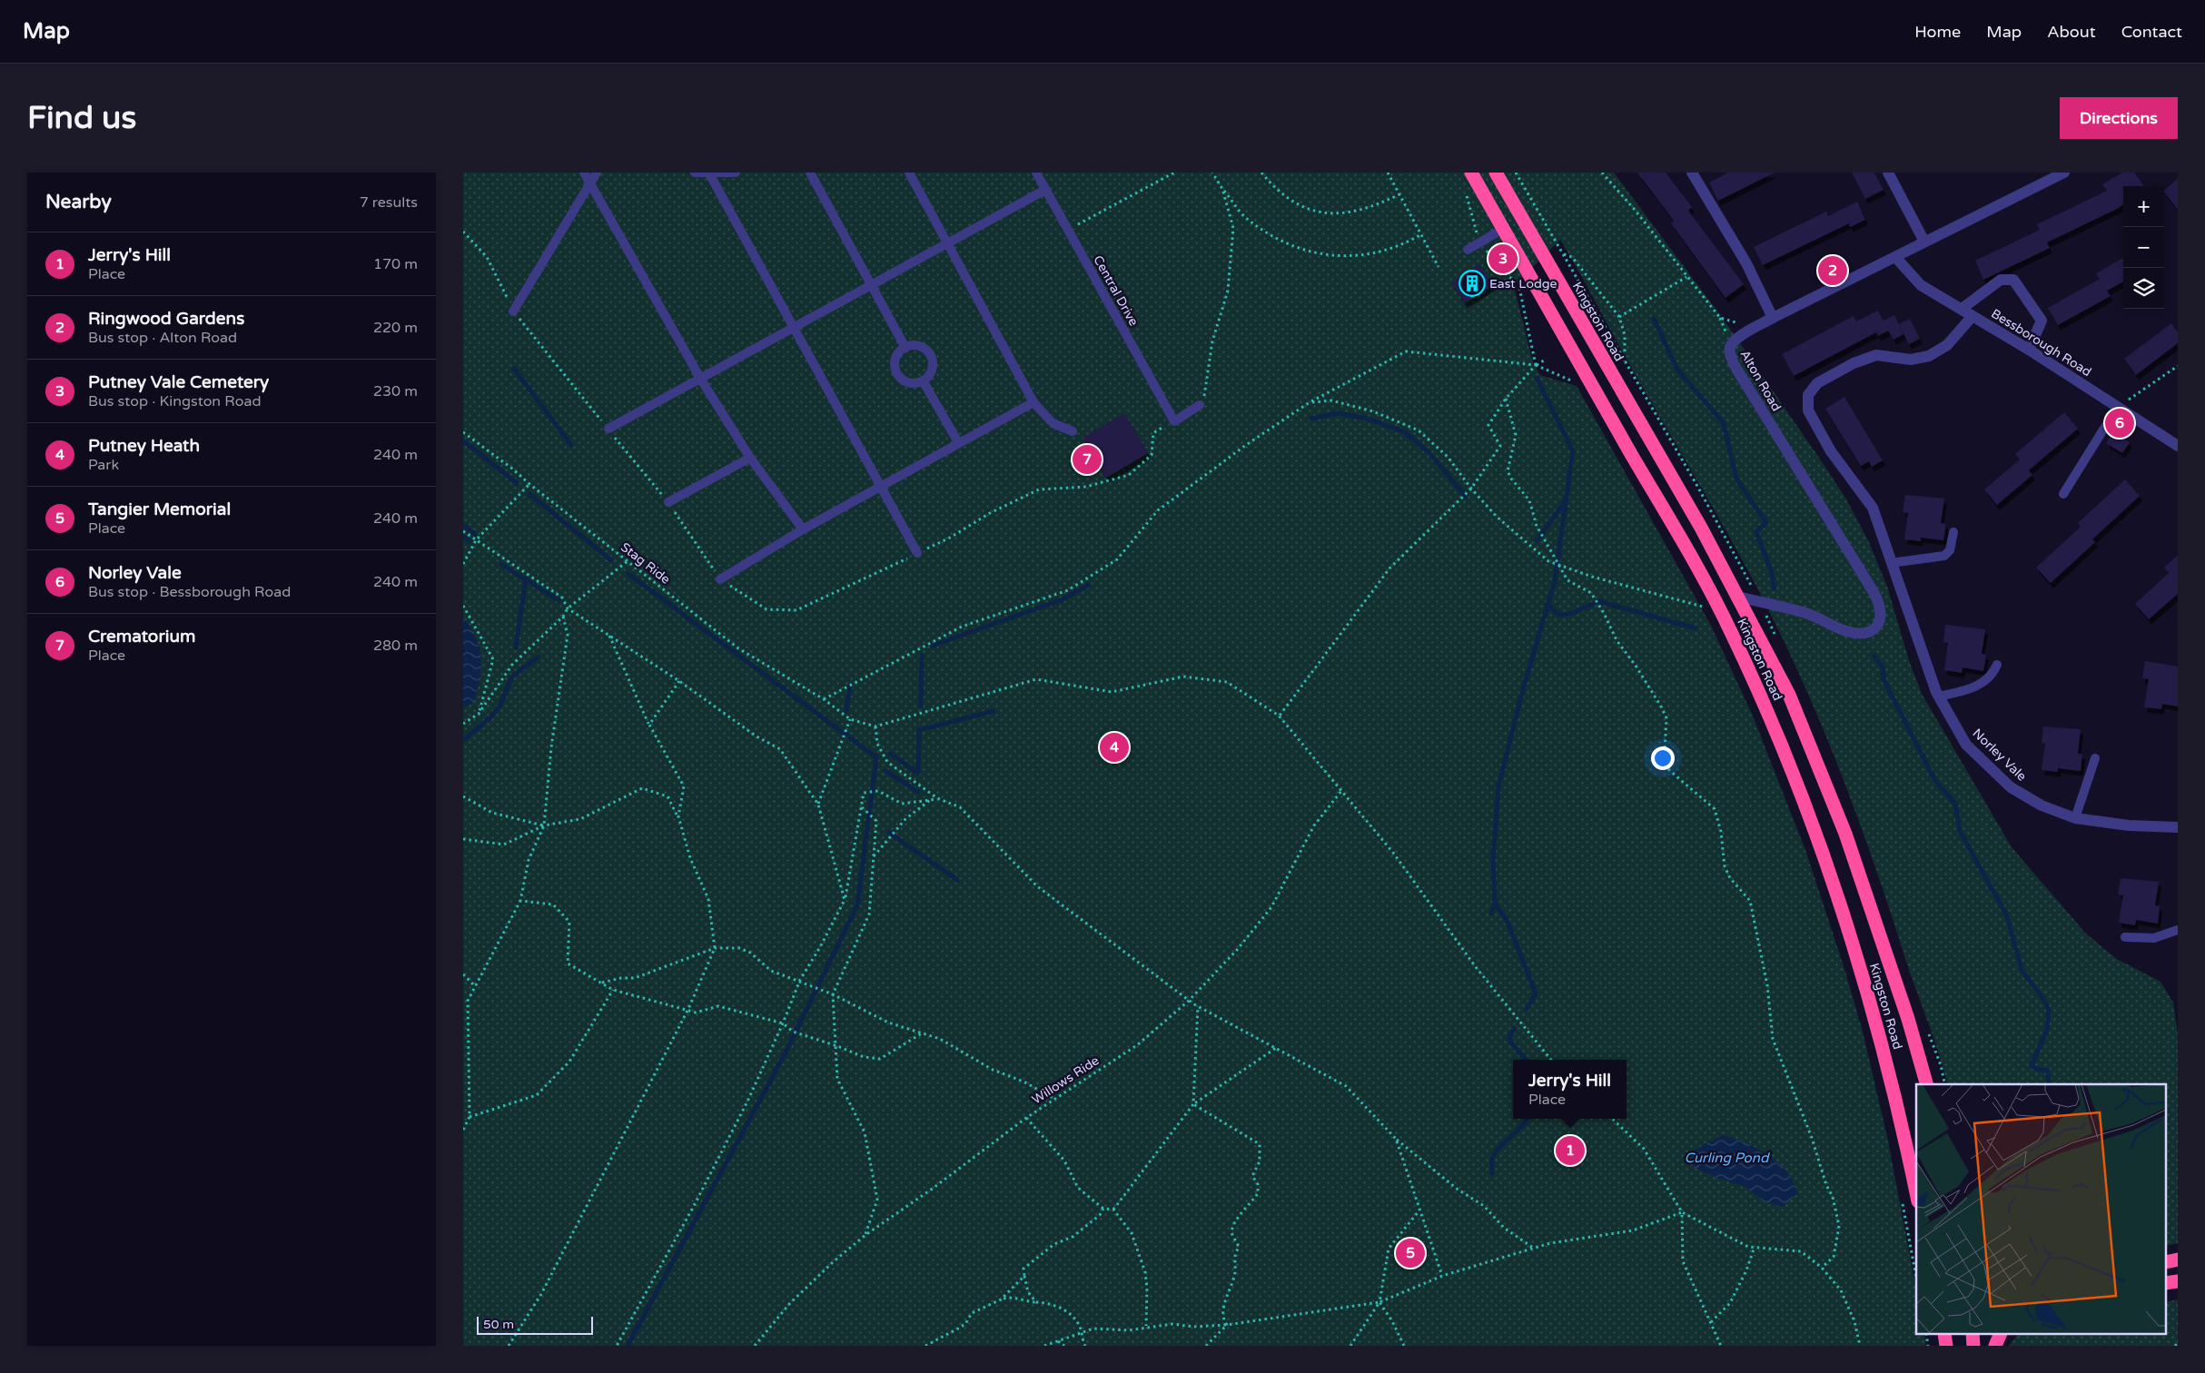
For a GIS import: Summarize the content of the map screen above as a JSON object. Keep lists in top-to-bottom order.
{
  "streets": {
    "highway": ["Kingston Road"],
    "street": ["Bessborough Road", "Alton Road", "Norley Vale"],
    "lane": ["Central Drive"],
    "path": ["Stag Ride", "Willows Ride"]
  },
  "crossings": [
    ["Kingston Road", "Alton Road"],
    ["Bessborough Road", "Alton Road"],
    ["Bessborough Road", "Norley Vale"]
  ],
  "water": ["Curling Pond"],
  "places": {
    "building": ["East Lodge"]
  },
  "scale_bar": "50 m",
  "page": {
    "header": "Map",
    "nav": [
      "Home",
      "Map",
      "About",
      "Contact"
    ],
    "buttons": "Directions",
    "title": "Find us",
    "heading": ["Nearby", "7 results"],
    "map_buttons": ["+", "−"],
    "list": [
      {
        "mark": "1",
        "name": "Jerry's Hill",
        "note": "Place",
        "value": "170 m"
      },
      {
        "mark": "2",
        "name": "Ringwood Gardens",
        "note": "Bus stop · Alton Road",
        "value": "220 m"
      },
      {
        "mark": "3",
        "name": "Putney Vale Cemetery",
        "note": "Bus stop · Kingston Road",
        "value": "230 m"
      },
      {
        "mark": "4",
        "name": "Putney Heath",
        "note": "Park",
        "value": "240 m"
      },
      {
        "mark": "5",
        "name": "Tangier Memorial",
        "note": "Place",
        "value": "240 m"
      },
      {
        "mark": "6",
        "name": "Norley Vale",
        "note": "Bus stop · Bessborough Road",
        "value": "240 m"
      },
      {
        "mark": "7",
        "name": "Crematorium",
        "note": "Place",
        "value": "280 m"
      }
    ],
    "pins": [
      "3",
      "2",
      "6",
      "7",
      "4",
      "1",
      "5"
    ],
    "popup": ["Jerry's Hill", "Place"],
    "scale": "50 m"
  }
}
